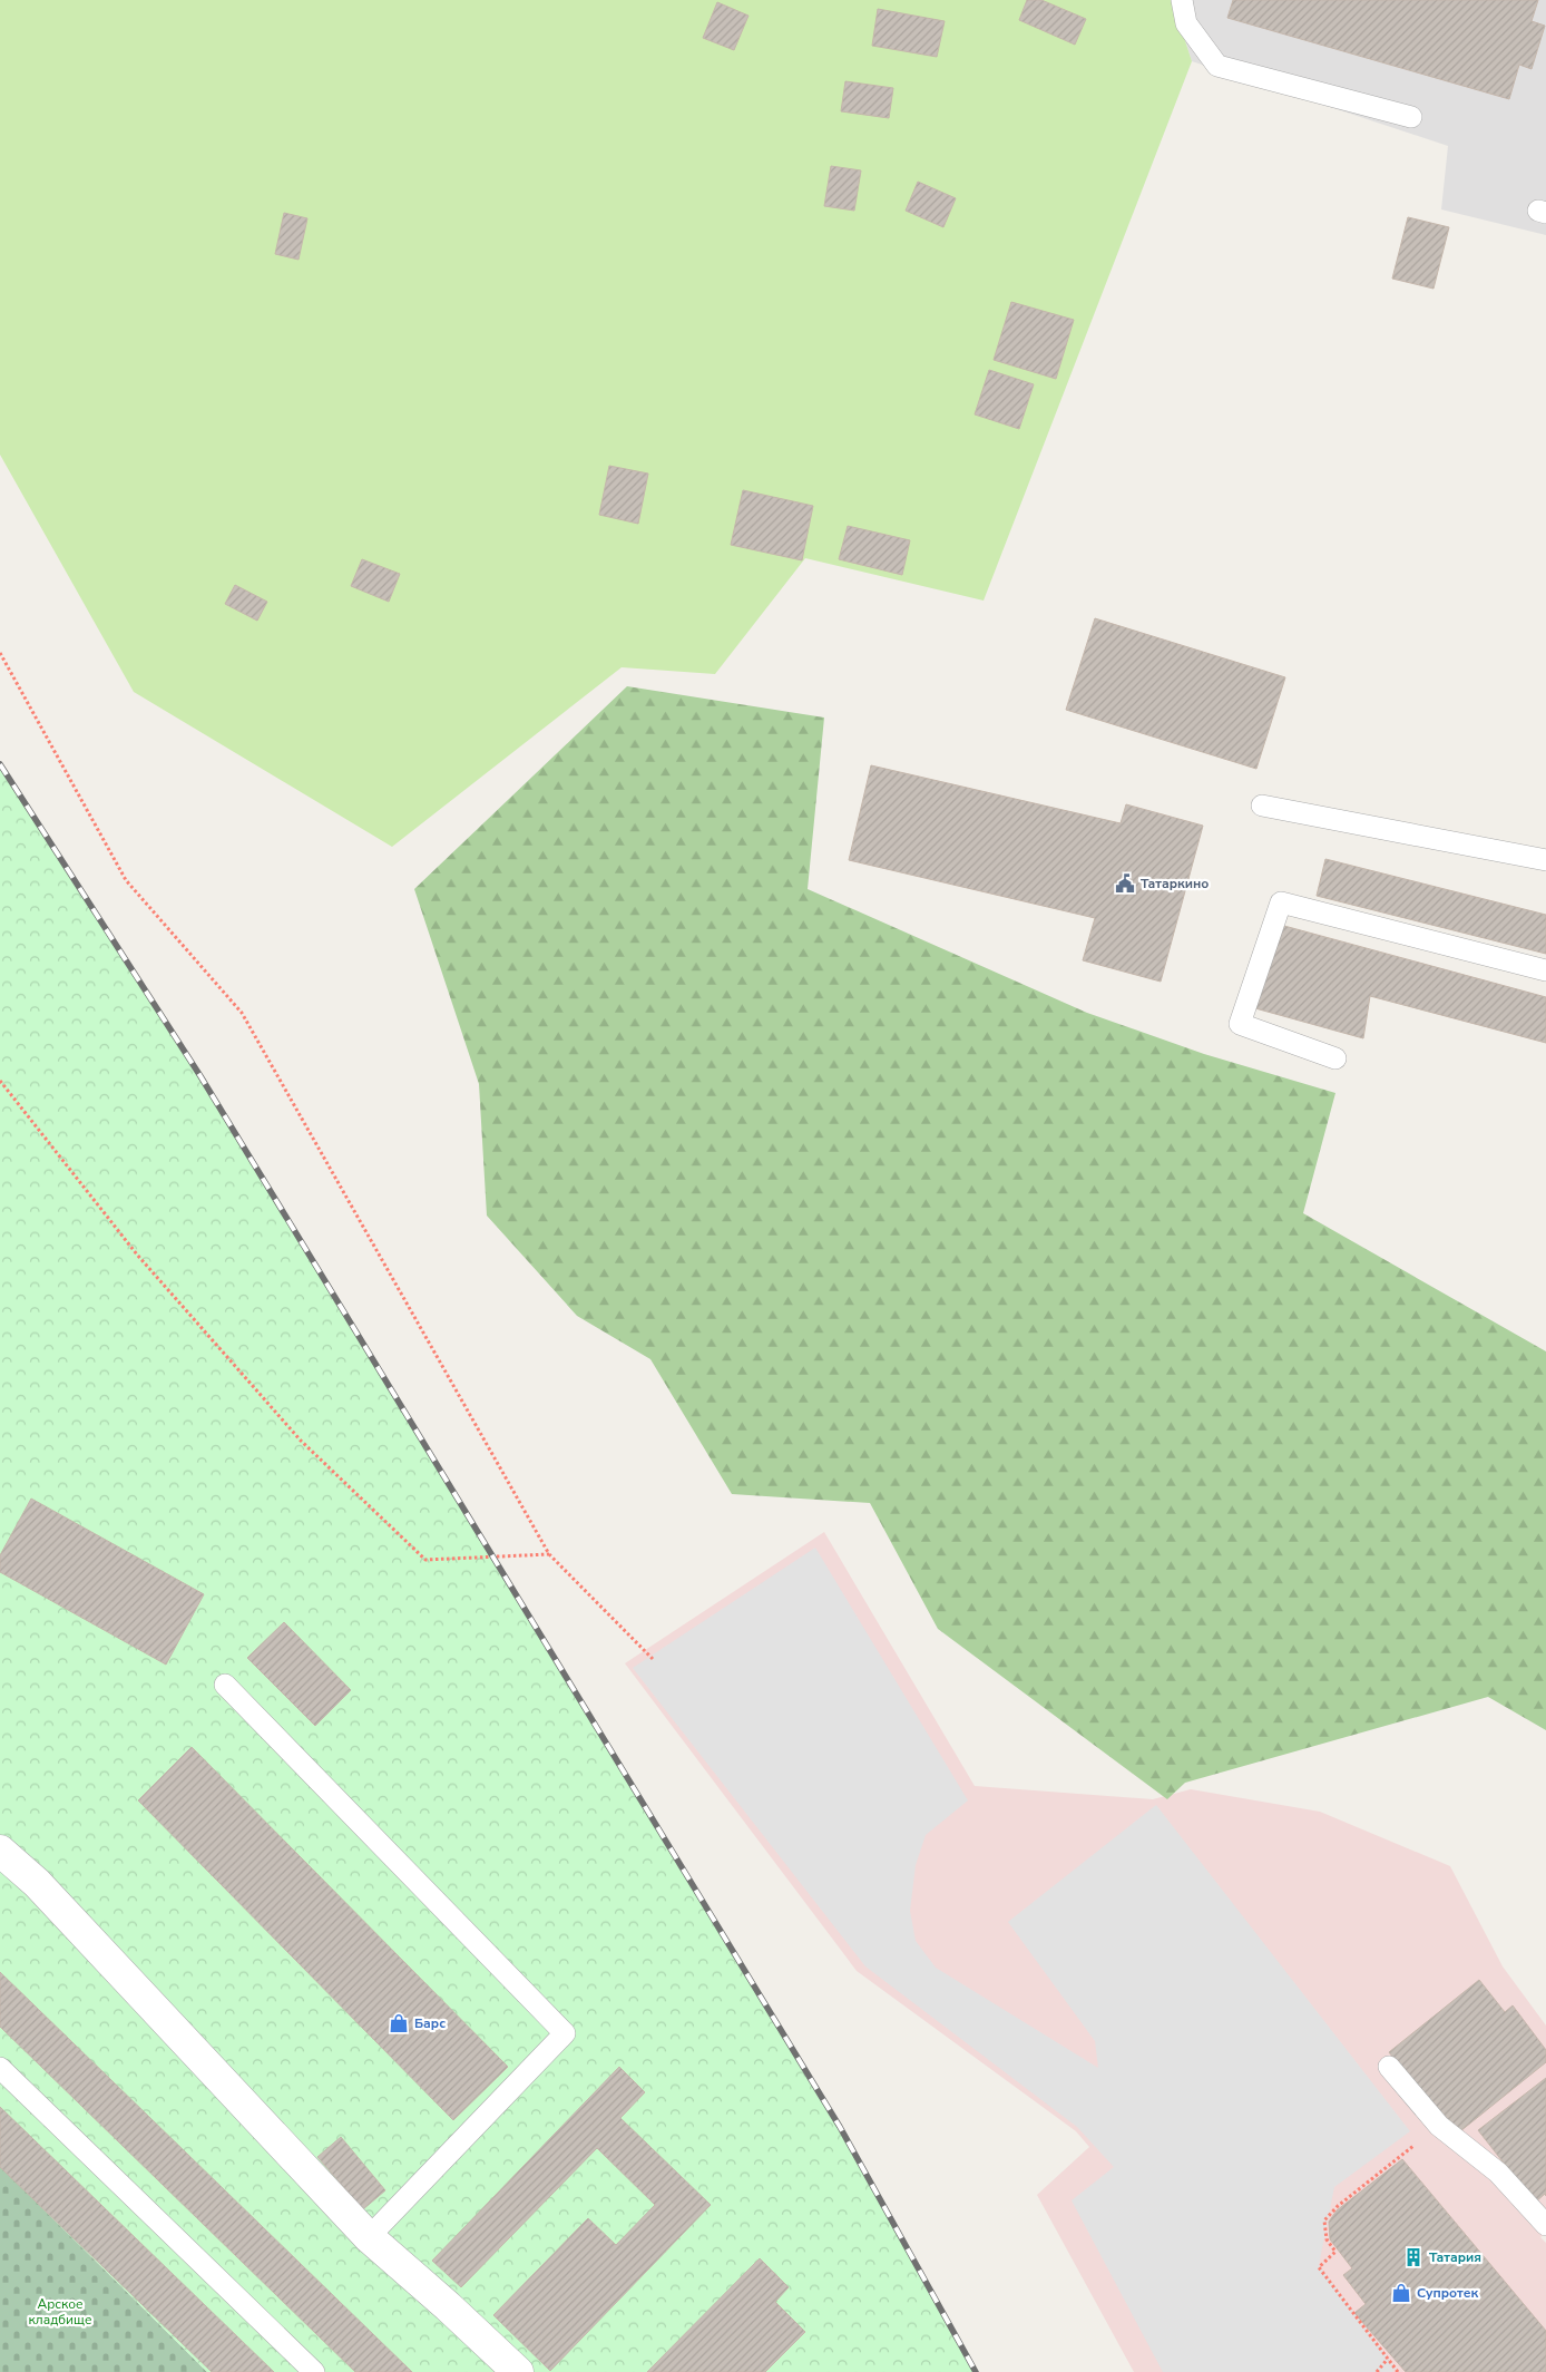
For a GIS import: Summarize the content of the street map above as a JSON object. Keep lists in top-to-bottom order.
{
  "parks": ["Арское кладбище"],
  "places": {
    "public building": ["Татаркино"],
    "shop": ["Барс", "Супротек"],
    "building": ["Татария"]
  }
}
